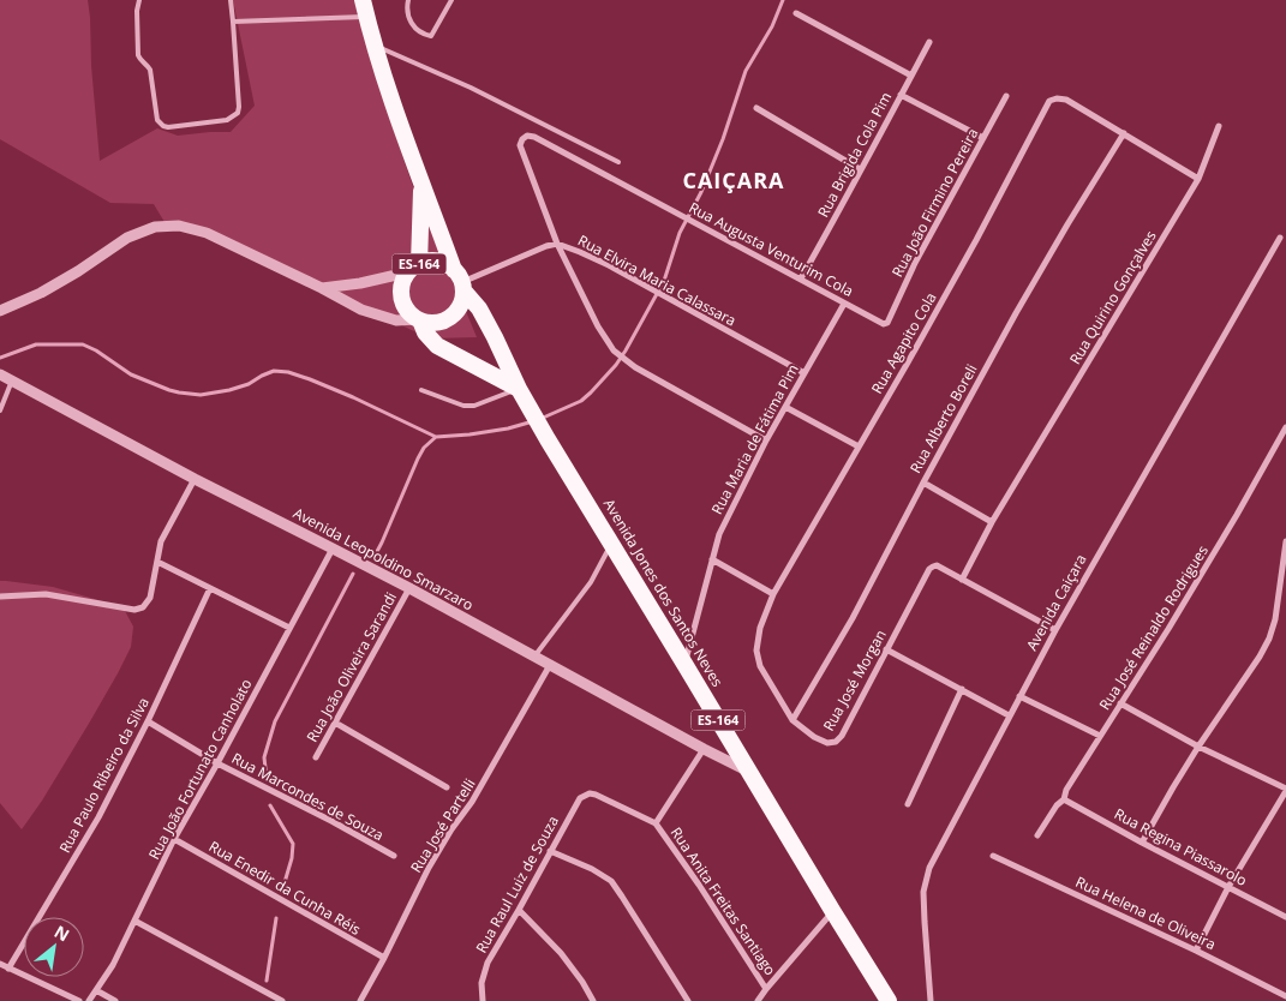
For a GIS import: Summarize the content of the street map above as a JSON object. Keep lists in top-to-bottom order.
{
  "streets": {
    "highway": ["ES-164", "Avenida Jones dos Santos Neves"],
    "street": [
      "Rua Brigida Cola Pim",
      "Rua João Firmino Pereira",
      "Rua Augusta Venturim Cola",
      "Rua Elvira Maria Calassara",
      "Rua Quirino Gonçalves",
      "Rua Agapito Cola",
      "Rua Alberto Boreli",
      "Rua Maria de Fátima Pim",
      "Avenida Leopoldino Smarzaro",
      "Avenida Caiçara",
      "Rua José Reinaldo Rodrigues",
      "Rua João Oliveira Sarandi",
      "Rua José Morgan",
      "Rua João Fortunato Canholato",
      "Rua Paulo Ribeiro da Silva",
      "Rua Marcondes de Souza",
      "Rua José Partelli",
      "Rua Regina Piassarolo",
      "Rua Raul Luiz de Souza",
      "Rua Enedir da Cunha Réis",
      "Rua Anita Freitas Santiago",
      "Rua Helena de Oliveira"
    ]
  },
  "crossings": [
    ["Rua Brigida Cola Pim", "Rua Augusta Venturim Cola"],
    ["Rua João Firmino Pereira", "Rua Augusta Venturim Cola"],
    ["Rua Augusta Venturim Cola", "Rua Elvira Maria Calassara"],
    ["Rua Augusta Venturim Cola", "Rua Maria de Fátima Pim"],
    ["ES-164", "Rua Elvira Maria Calassara"],
    ["ES-164", "Avenida Jones dos Santos Neves"],
    ["Rua Elvira Maria Calassara", "Rua Maria de Fátima Pim"],
    ["Rua Elvira Maria Calassara", "Avenida Jones dos Santos Neves"],
    ["Rua Quirino Gonçalves", "Rua José Morgan"],
    ["Rua Agapito Cola", "Rua Alberto Boreli"],
    ["Rua Agapito Cola", "Rua José Morgan"],
    ["Rua Alberto Boreli", "Rua José Morgan"],
    ["Rua Maria de Fátima Pim", "Avenida Jones dos Santos Neves"],
    ["Avenida Leopoldino Smarzaro", "Avenida Jones dos Santos Neves"],
    ["Avenida Leopoldino Smarzaro", "Rua João Oliveira Sarandi"],
    ["Avenida Leopoldino Smarzaro", "Rua João Fortunato Canholato"],
    ["Avenida Leopoldino Smarzaro", "Rua José Partelli"],
    ["Rua José Reinaldo Rodrigues", "Rua Regina Piassarolo"],
    ["Rua João Fortunato Canholato", "Rua Marcondes de Souza"],
    ["Rua João Fortunato Canholato", "Rua Enedir da Cunha Réis"],
    ["Rua Paulo Ribeiro da Silva", "Rua Marcondes de Souza"],
    ["Rua José Partelli", "Rua Enedir da Cunha Réis"],
    ["Rua Raul Luiz de Souza", "Rua Anita Freitas Santiago"]
  ],
  "districts": ["CAIÇARA"],
  "north": "top right"
}
